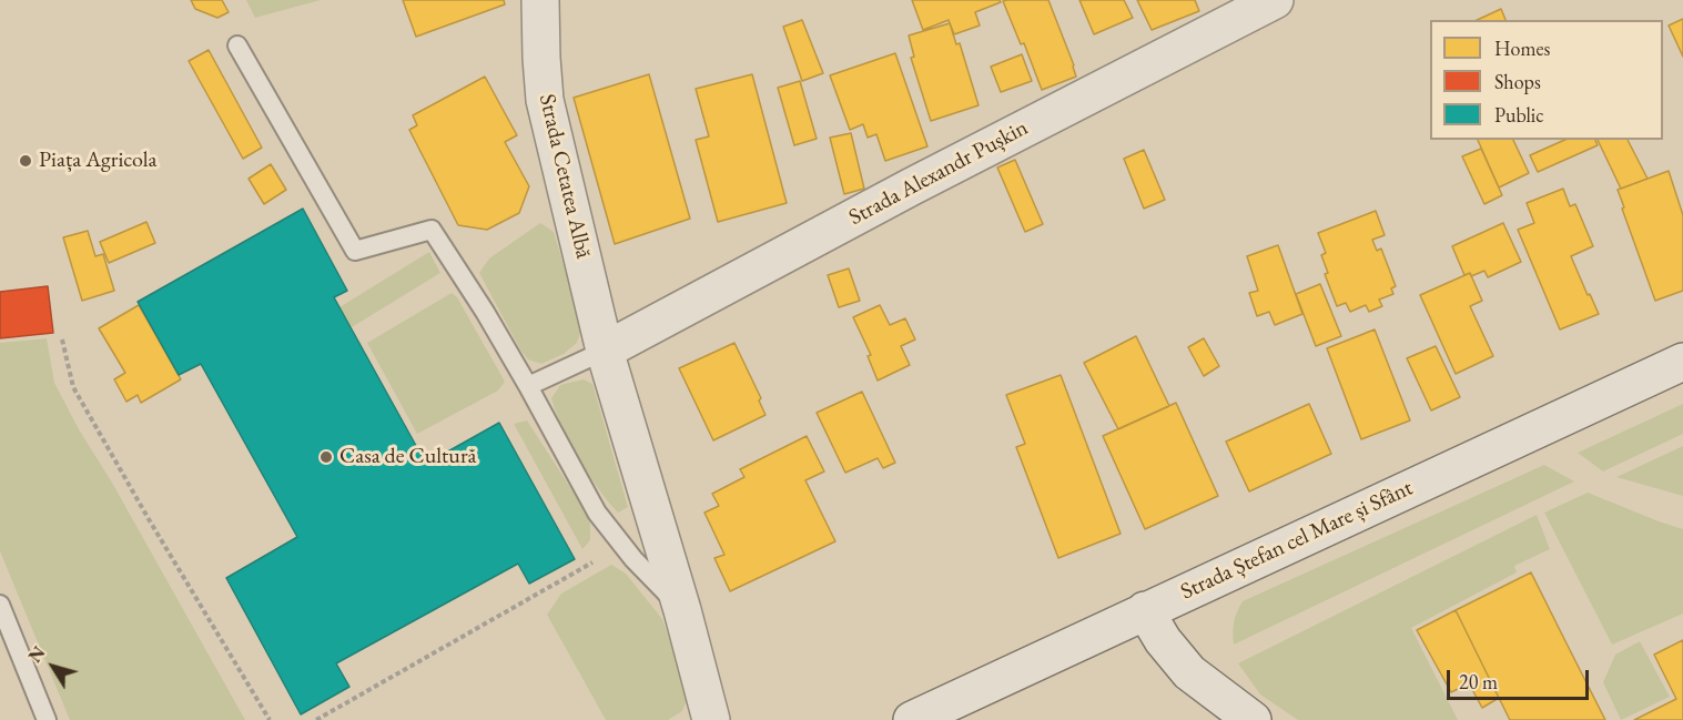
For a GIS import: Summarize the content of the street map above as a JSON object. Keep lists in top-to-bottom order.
{
  "streets": {
    "street": ["Strada Alexandr Pușkin", "Strada Cetatea Albă", "Strada Ștefan cel Mare și Sfânt"]
  },
  "crossings": [
    ["Strada Alexandr Pușkin", "Strada Cetatea Albă"]
  ],
  "places": ["Piața Agricola", "Casa de Cultură"],
  "legend": ["Homes", "Shops", "Public"],
  "scale_bar": "20 m",
  "north": "top left"
}
